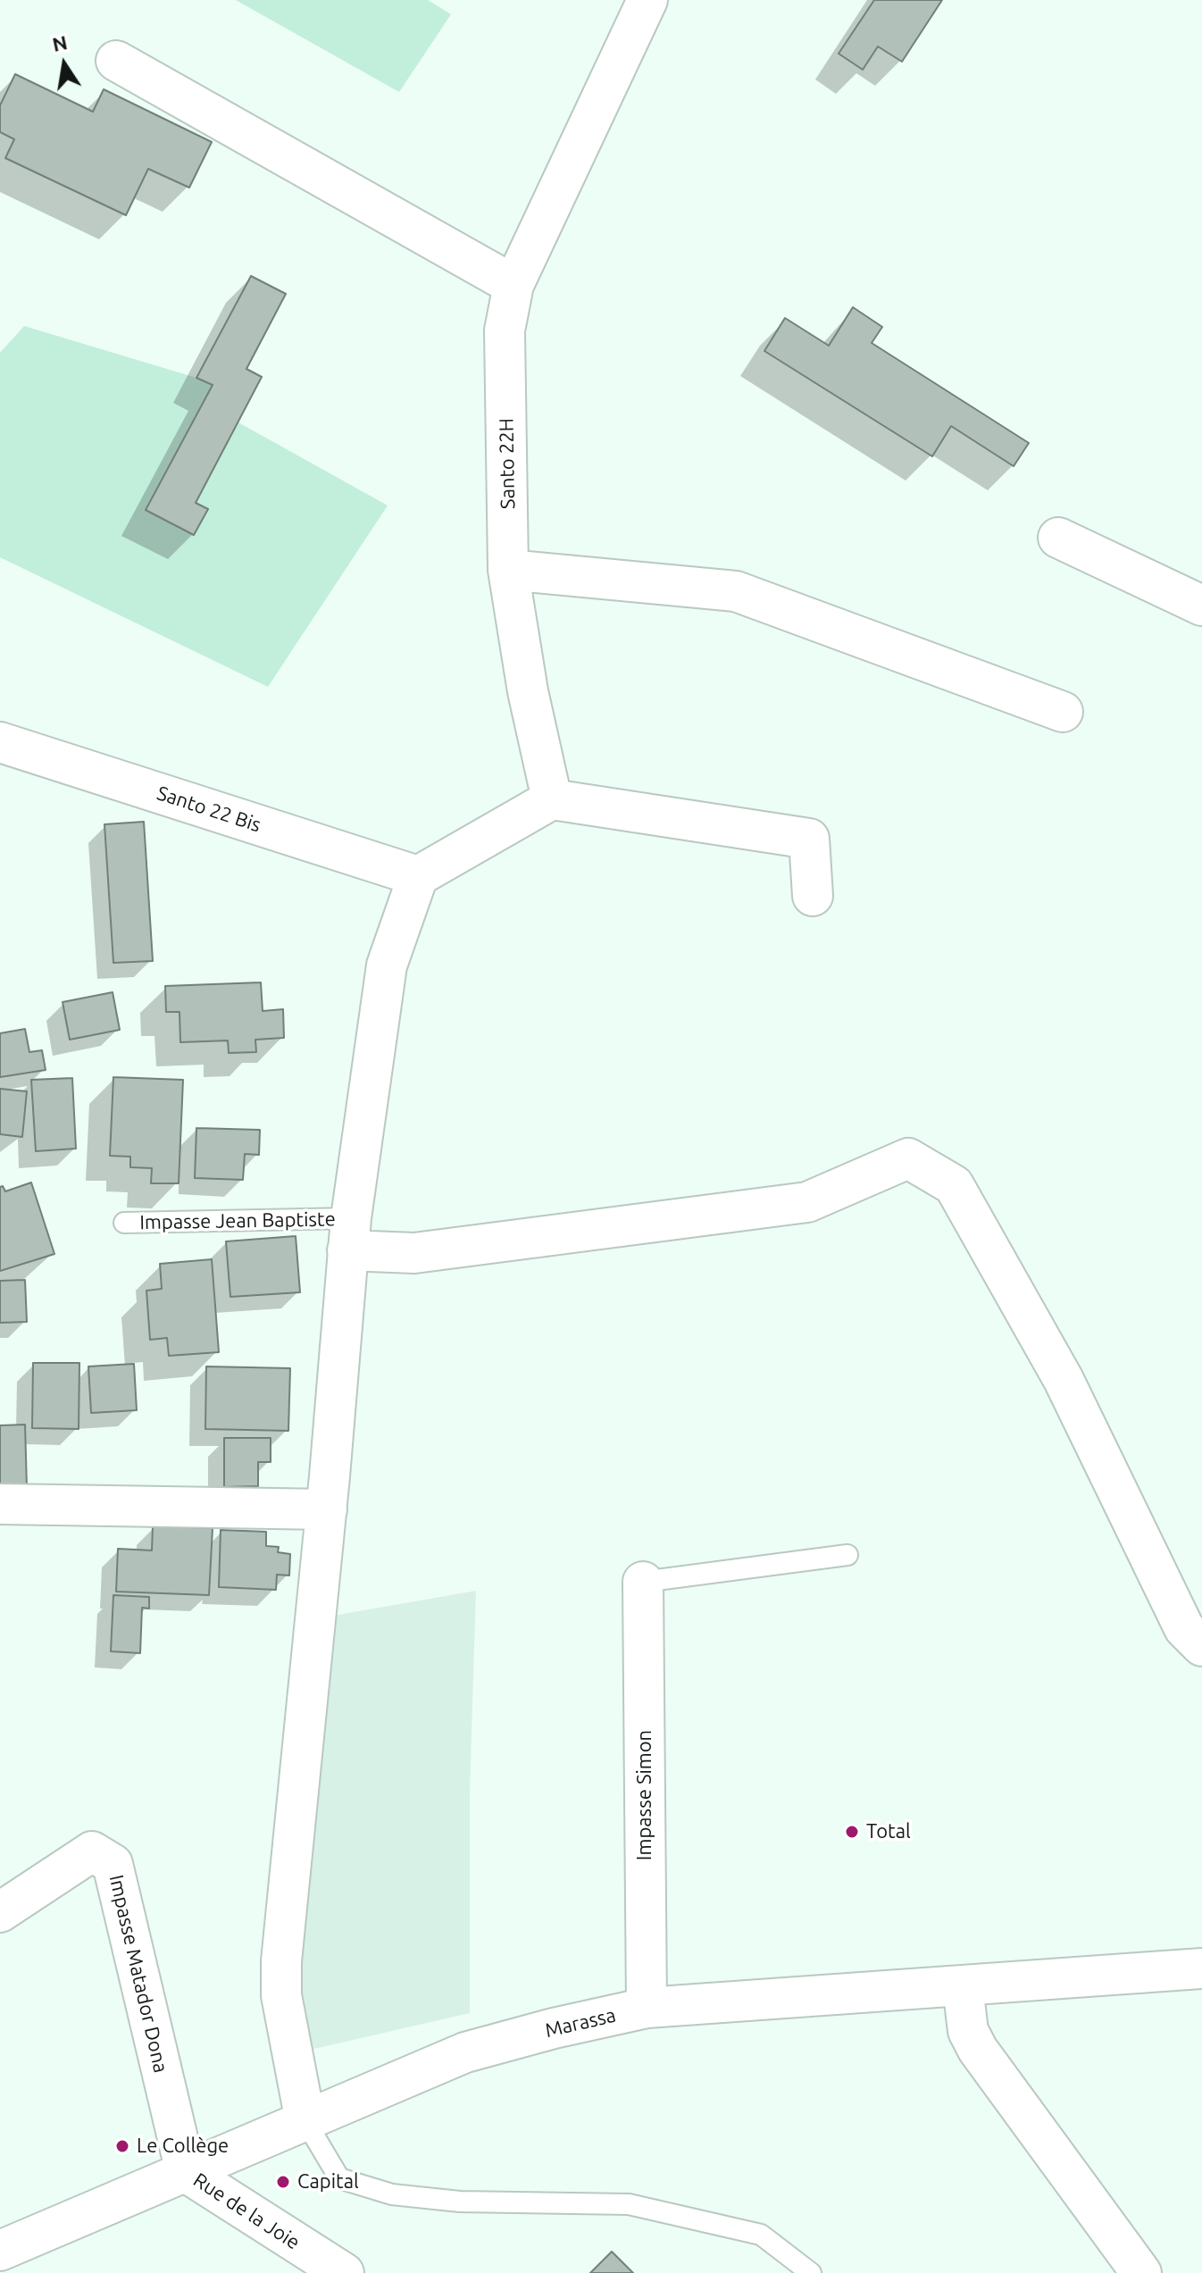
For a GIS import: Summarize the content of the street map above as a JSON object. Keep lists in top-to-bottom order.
{
  "streets": {
    "street": [
      "Santo 22H",
      "Santo 22 Bis",
      "Impasse Simon",
      "Impasse Matador Dona",
      "Marassa",
      "Rue de la Joie"
    ],
    "lane": ["Impasse Jean Baptiste"]
  },
  "crossings": [
    ["Impasse Simon", "Marassa"],
    ["Impasse Matador Dona", "Marassa"],
    ["Impasse Matador Dona", "Rue de la Joie"],
    ["Marassa", "Rue de la Joie"]
  ],
  "places": ["Total", "Le Collège", "Capital"],
  "north": "top"
}
